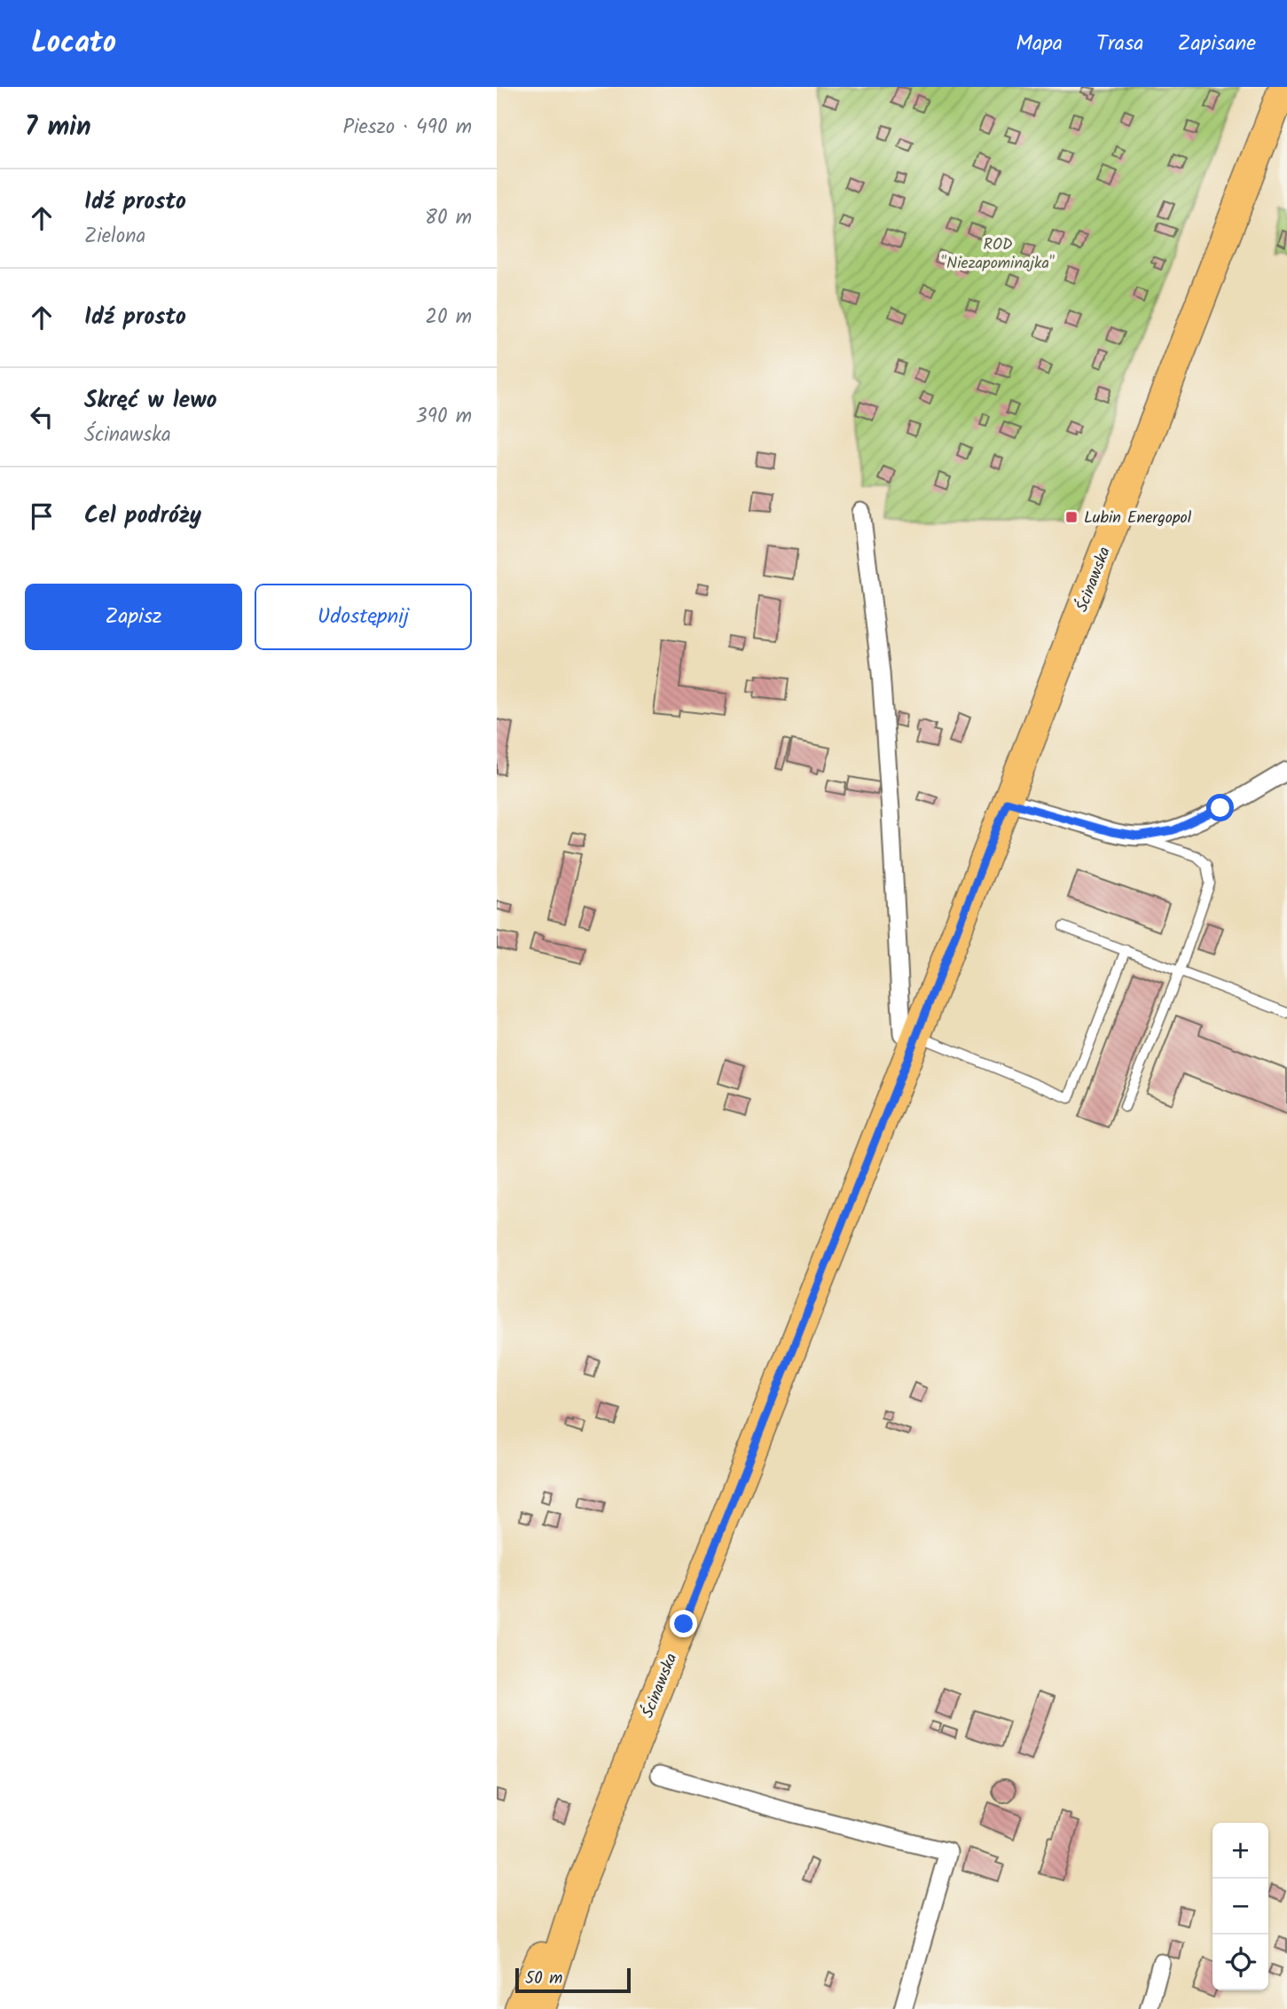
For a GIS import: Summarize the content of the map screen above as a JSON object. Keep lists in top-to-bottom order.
{
  "streets": {
    "main road": ["Ścinawska"]
  },
  "parks": ["ROD \"Niezapominajka\""],
  "places": {
    "transit": ["Lubin Energopol"]
  },
  "scale_bar": "50 m",
  "page": {
    "header": "Locato",
    "nav": ["Mapa", "Trasa", "Zapisane"],
    "heading": ["7 min", "Pieszo · 490 m"],
    "list": [
      ["Idź prosto", "Zielona", "80 m"],
      ["Idź prosto", "20 m"],
      ["Skręć w lewo", "Ścinawska", "390 m"],
      "Cel podróży"
    ],
    "buttons": ["Zapisz", "Udostępnij"],
    "map_buttons": ["+", "−"],
    "scale": "50 m"
  }
}
